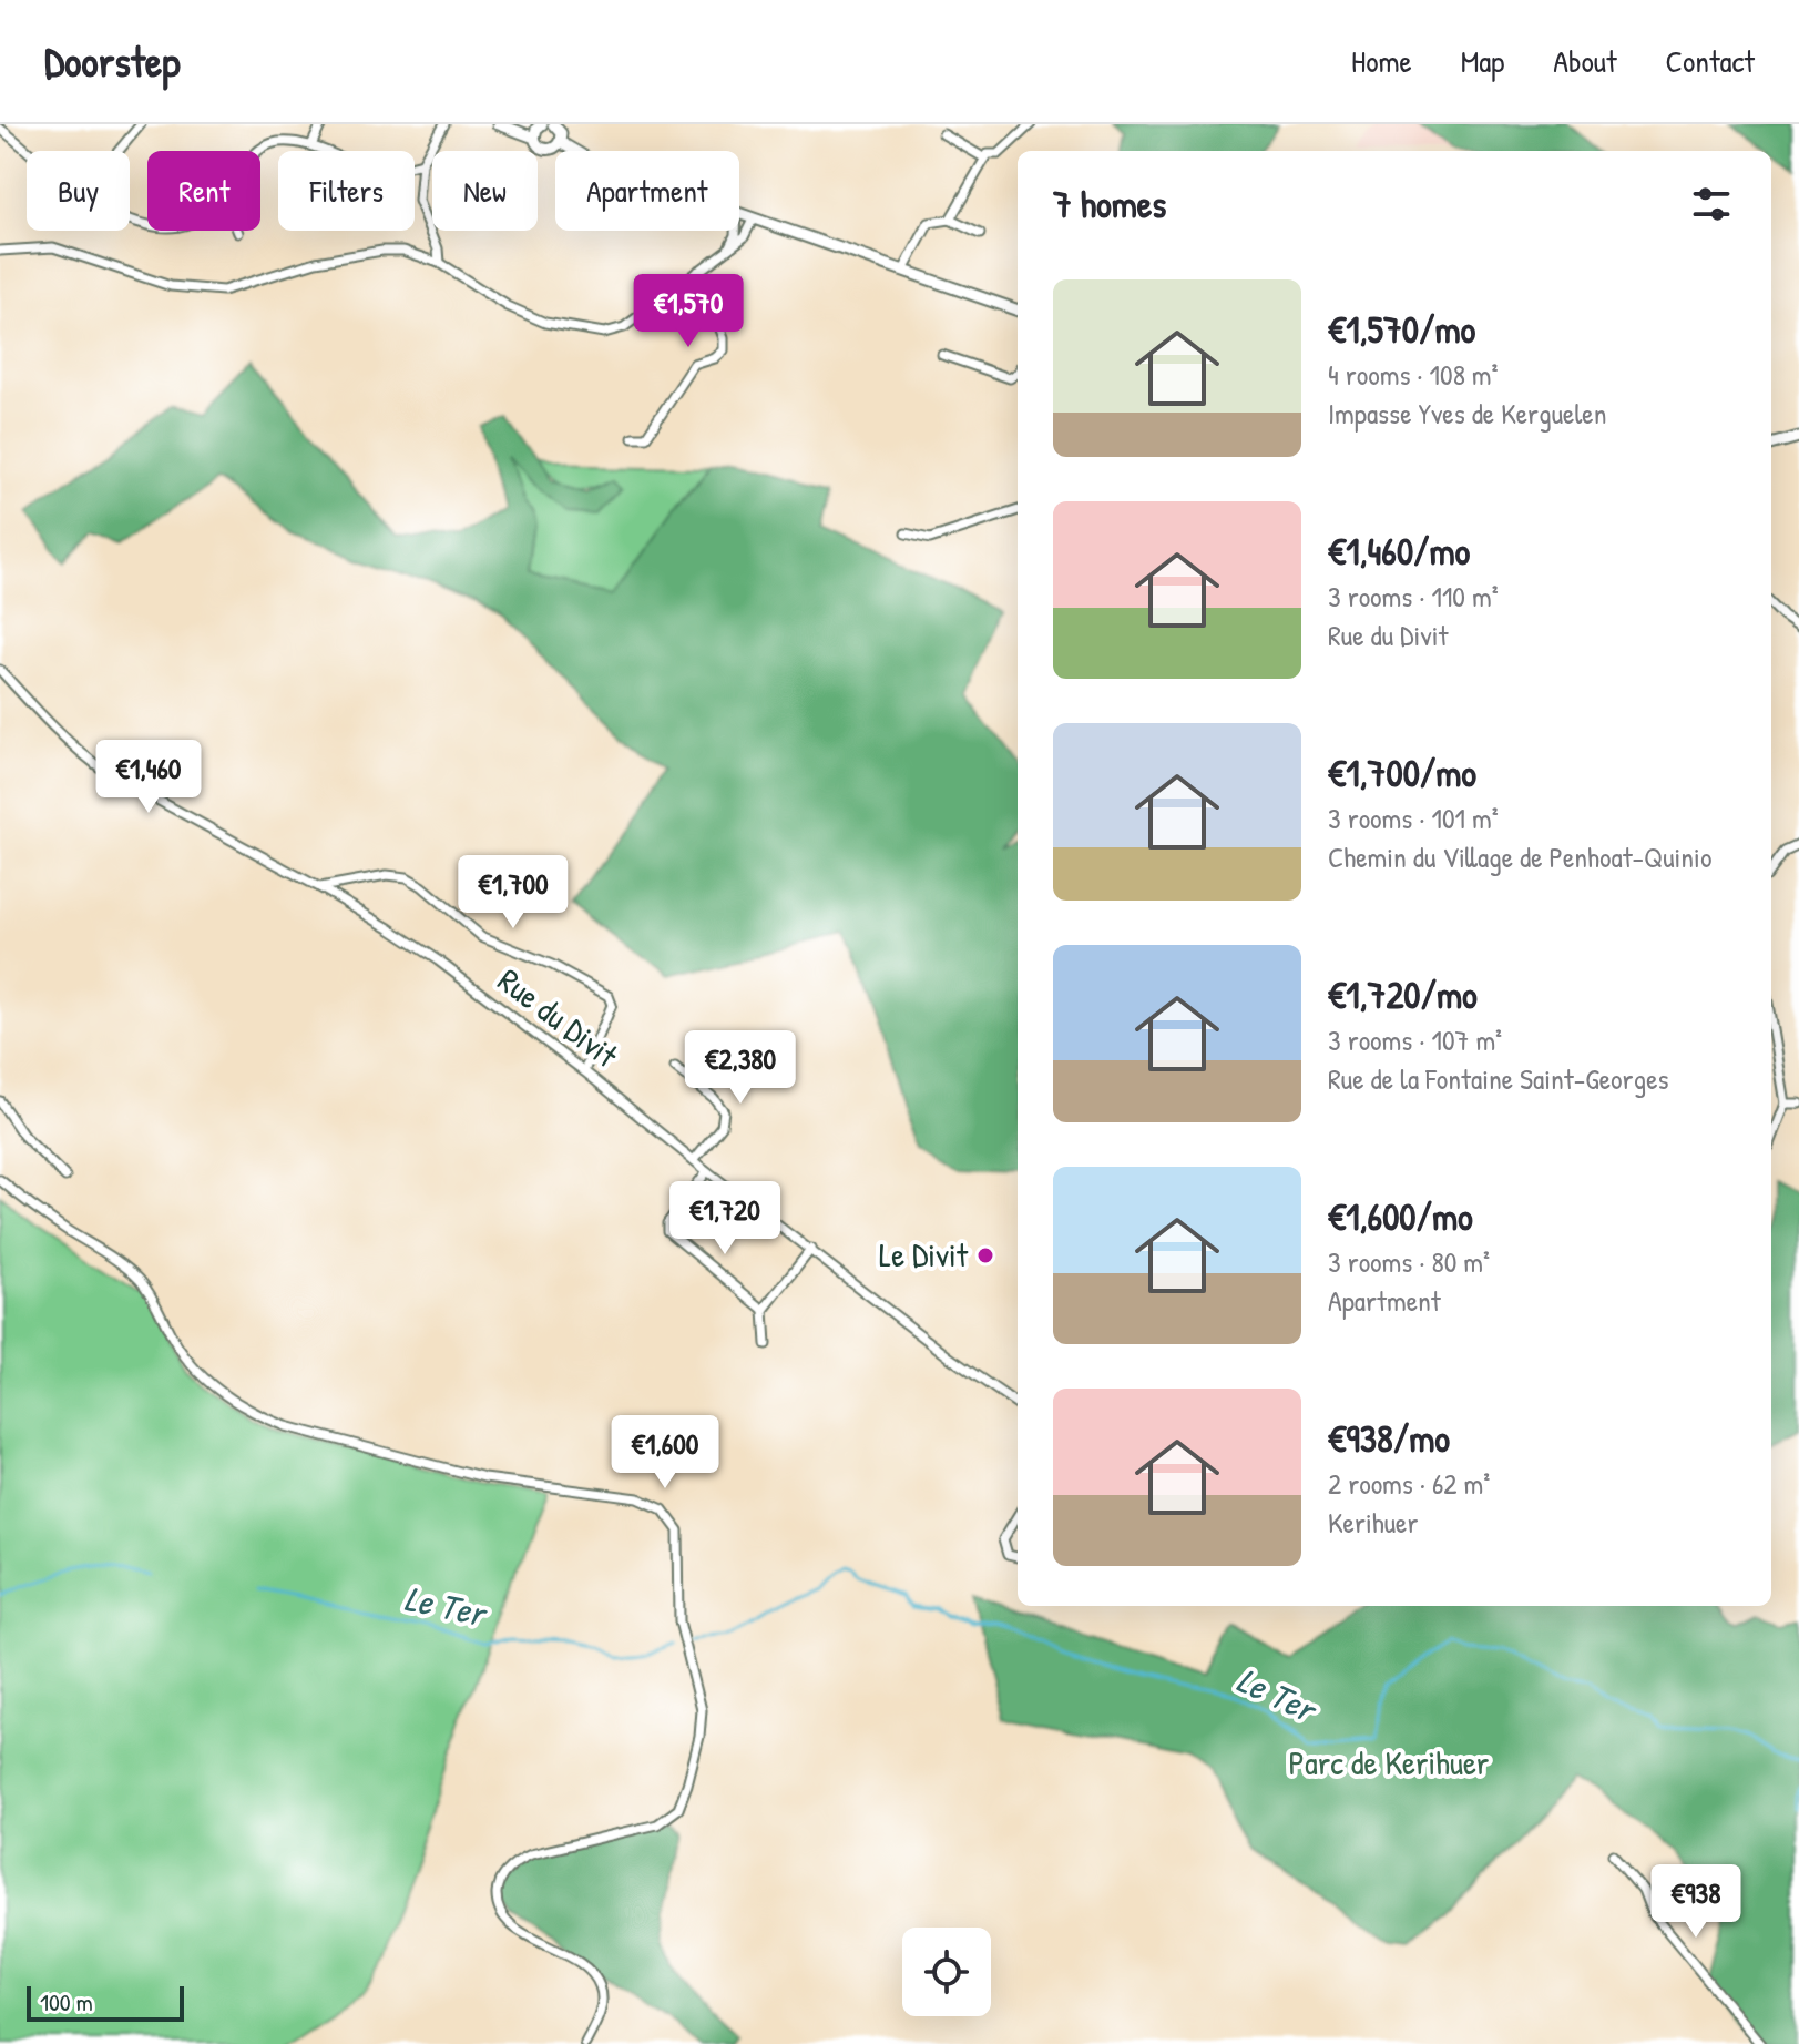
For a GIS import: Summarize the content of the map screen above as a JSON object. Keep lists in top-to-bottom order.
{
  "streets": {
    "street": ["Rue du Divit"]
  },
  "water": ["Le Ter"],
  "parks": ["Parc de Kerihuer"],
  "places": ["Le Divit"],
  "scale_bar": "100 m",
  "page": {
    "header": "Doorstep",
    "nav": [
      "Home",
      "Map",
      "About",
      "Contact"
    ],
    "chip": [
      "Buy",
      "Rent",
      "Filters",
      "New",
      "Apartment"
    ],
    "heading": "7 homes",
    "list": [
      {
        "name": "€1,570/mo",
        "note": "4 rooms · 108 m² · Impasse Yves de Kerguelen"
      },
      {
        "name": "€1,460/mo",
        "note": "3 rooms · 110 m² · Rue du Divit"
      },
      {
        "name": "€1,700/mo",
        "note": "3 rooms · 101 m² · Chemin du Village de Penhoat-Quinio"
      },
      {
        "name": "€1,720/mo",
        "note": "3 rooms · 107 m² · Rue de la Fontaine Saint-Georges"
      },
      {
        "name": "€1,600/mo",
        "note": "3 rooms · 80 m² · Apartment"
      },
      {
        "name": "€938/mo",
        "note": "2 rooms · 62 m² · Kerihuer"
      }
    ],
    "price": [
      "€1,570",
      "€1,460",
      "€1,700",
      "€2,380",
      "€1,720",
      "€1,600",
      "€938"
    ],
    "scale": "100 m"
  }
}
